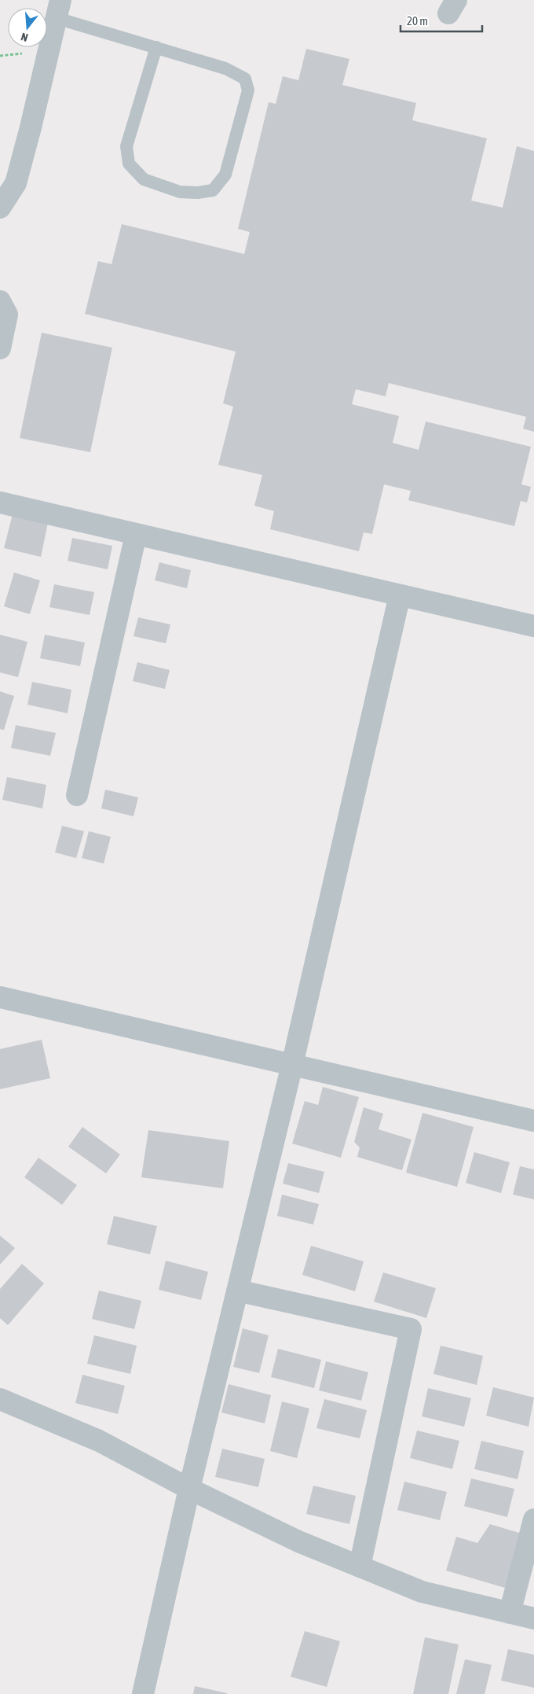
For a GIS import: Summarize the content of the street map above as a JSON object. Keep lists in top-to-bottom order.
{
  "scale_bar": "20 m",
  "north": "bottom"
}
